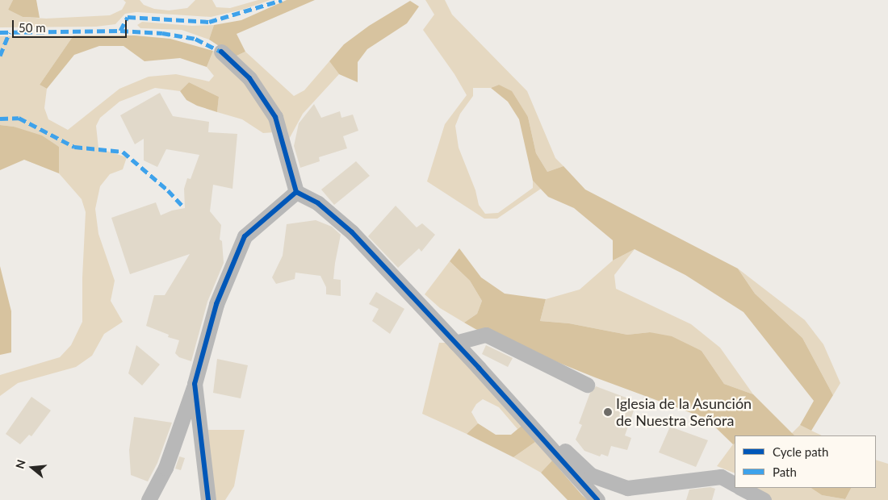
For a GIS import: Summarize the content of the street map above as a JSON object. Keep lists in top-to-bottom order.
{
  "places": ["Iglesia de la Asunción de Nuestra Señora"],
  "legend": ["Cycle path", "Path"],
  "scale_bar": "50 m",
  "north": "left"
}
